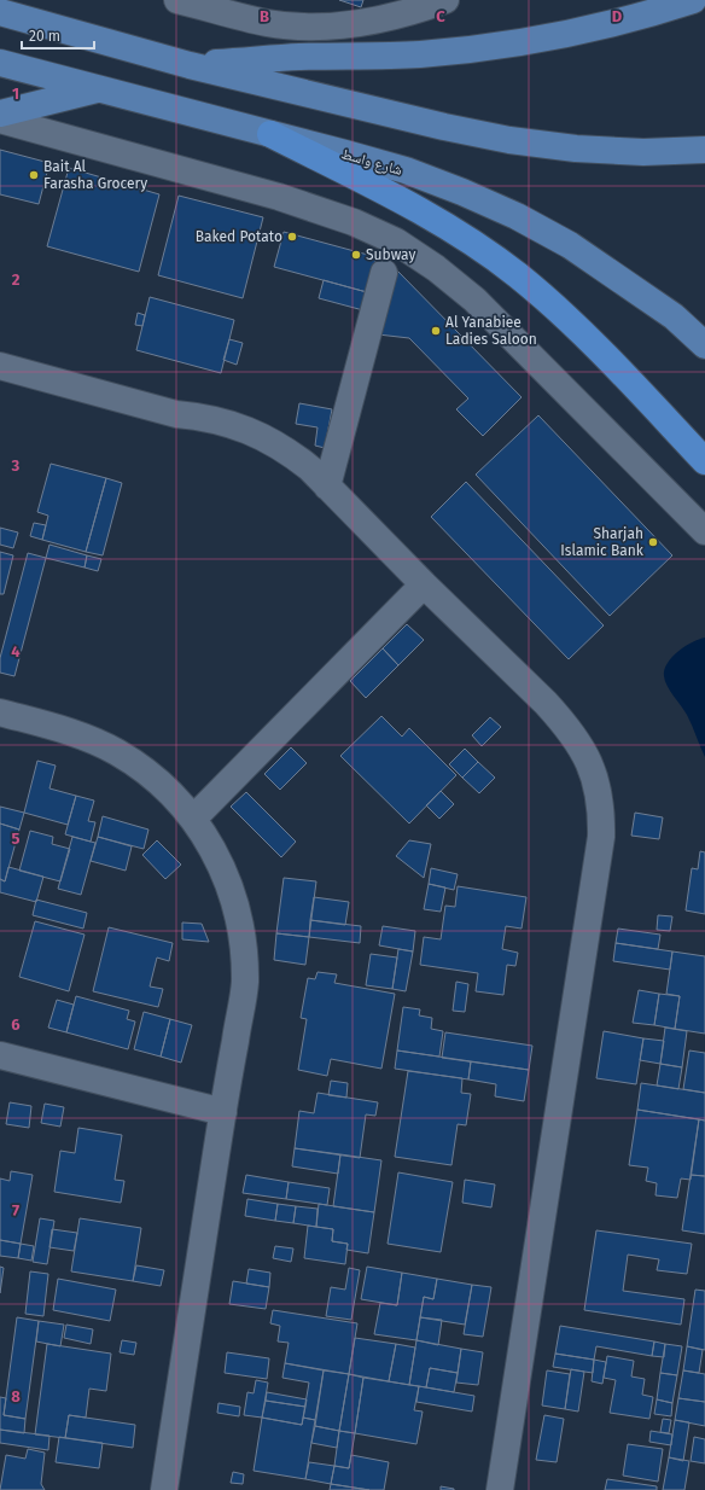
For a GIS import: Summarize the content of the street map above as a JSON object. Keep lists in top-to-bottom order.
{
  "streets": {
    "main road": ["شارع واسط"]
  },
  "places": [
    "Bait Al Farasha Grocery",
    "Baked Potato",
    "Subway",
    "Al Yanabiee Ladies Saloon",
    "Sharjah Islamic Bank"
  ],
  "scale_bar": "20 m",
  "grid": {
    "columns": ["B", "C", "D"],
    "rows": [
      "1",
      "2",
      "3",
      "4",
      "5",
      "6",
      "7",
      "8"
    ]
  }
}
